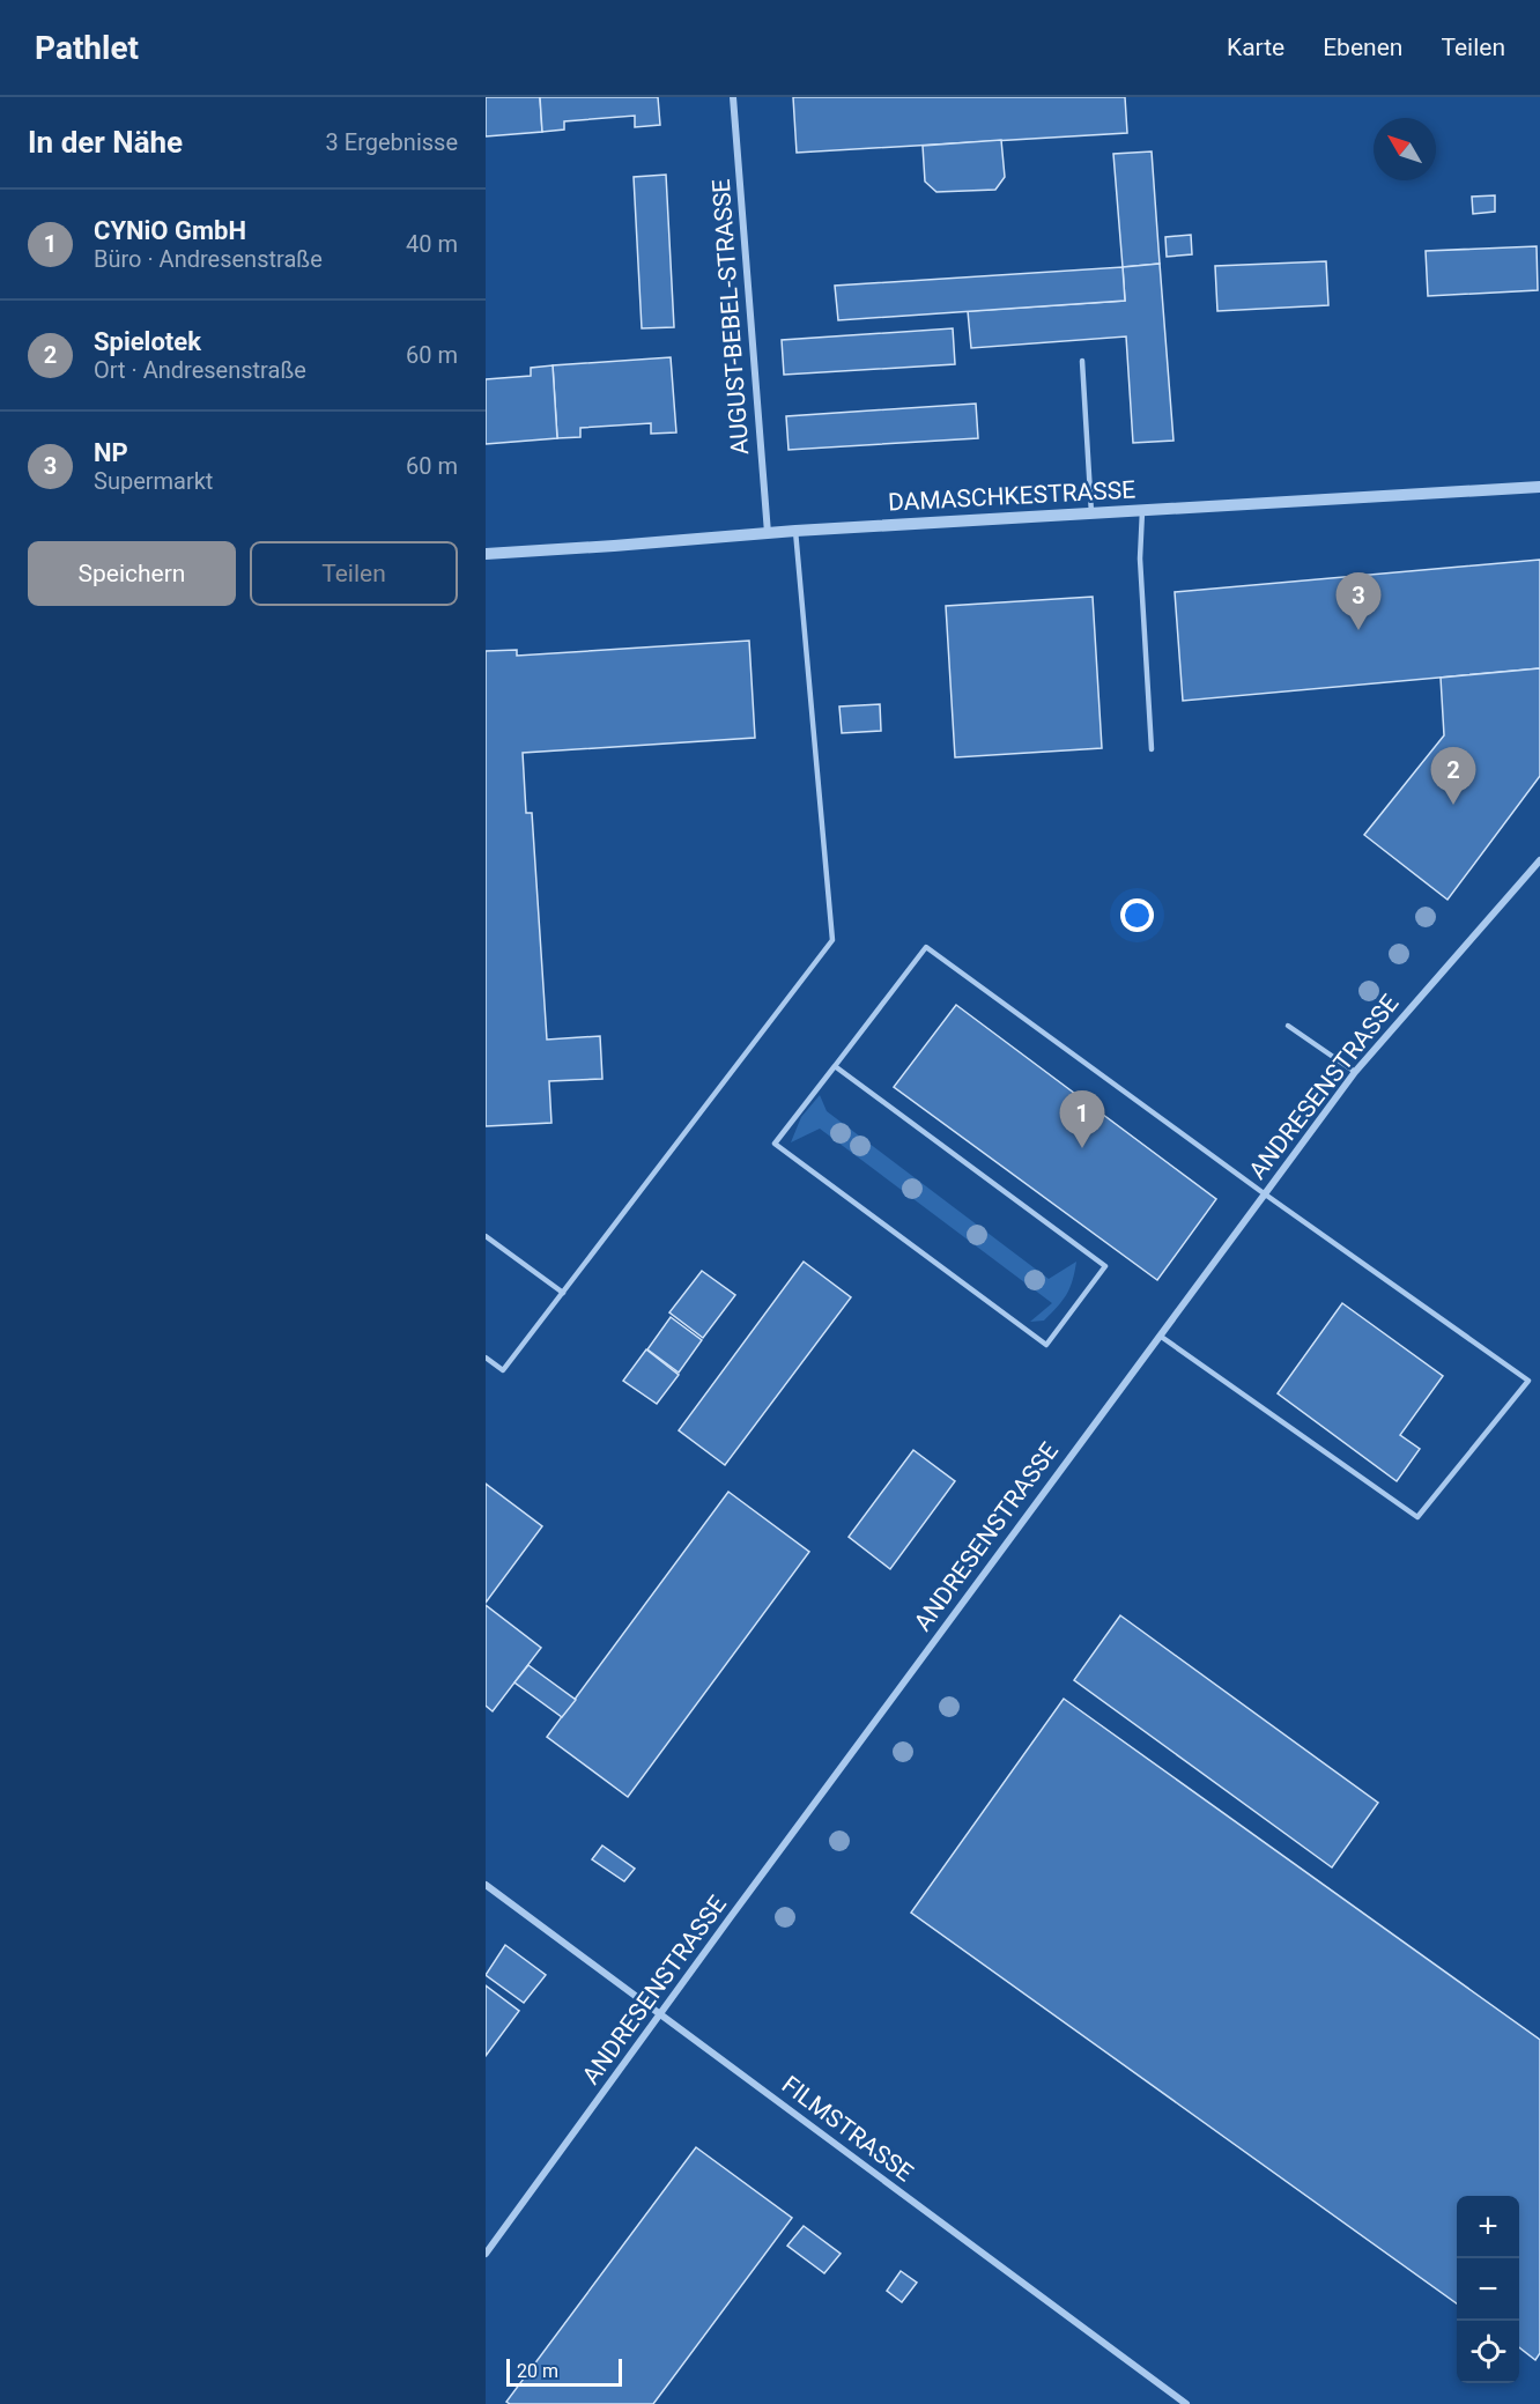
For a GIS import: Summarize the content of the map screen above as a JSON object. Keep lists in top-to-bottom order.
{
  "streets": {
    "street": [
      "AUGUST-BEBEL-STRASSE",
      "DAMASCHKESTRASSE",
      "ANDRESENSTRASSE",
      "FILMSTRASSE"
    ]
  },
  "crossings": [
    ["AUGUST-BEBEL-STRASSE", "DAMASCHKESTRASSE"],
    ["ANDRESENSTRASSE", "FILMSTRASSE"]
  ],
  "scale_bar": "20 m",
  "north": "top left",
  "page": {
    "header": "Pathlet",
    "nav": ["Karte", "Ebenen", "Teilen"],
    "heading": ["In der Nähe", "3 Ergebnisse"],
    "list": [
      {
        "mark": "1",
        "name": "CYNiO GmbH",
        "note": "Büro · Andresenstraße",
        "value": "40 m"
      },
      {
        "mark": "2",
        "name": "Spielotek",
        "note": "Ort · Andresenstraße",
        "value": "60 m"
      },
      {
        "mark": "3",
        "name": "NP",
        "note": "Supermarkt",
        "value": "60 m"
      }
    ],
    "buttons": ["Speichern", "Teilen"],
    "pins": ["3", "2", "1"],
    "map_buttons": ["+", "−"],
    "scale": "20 m"
  }
}
